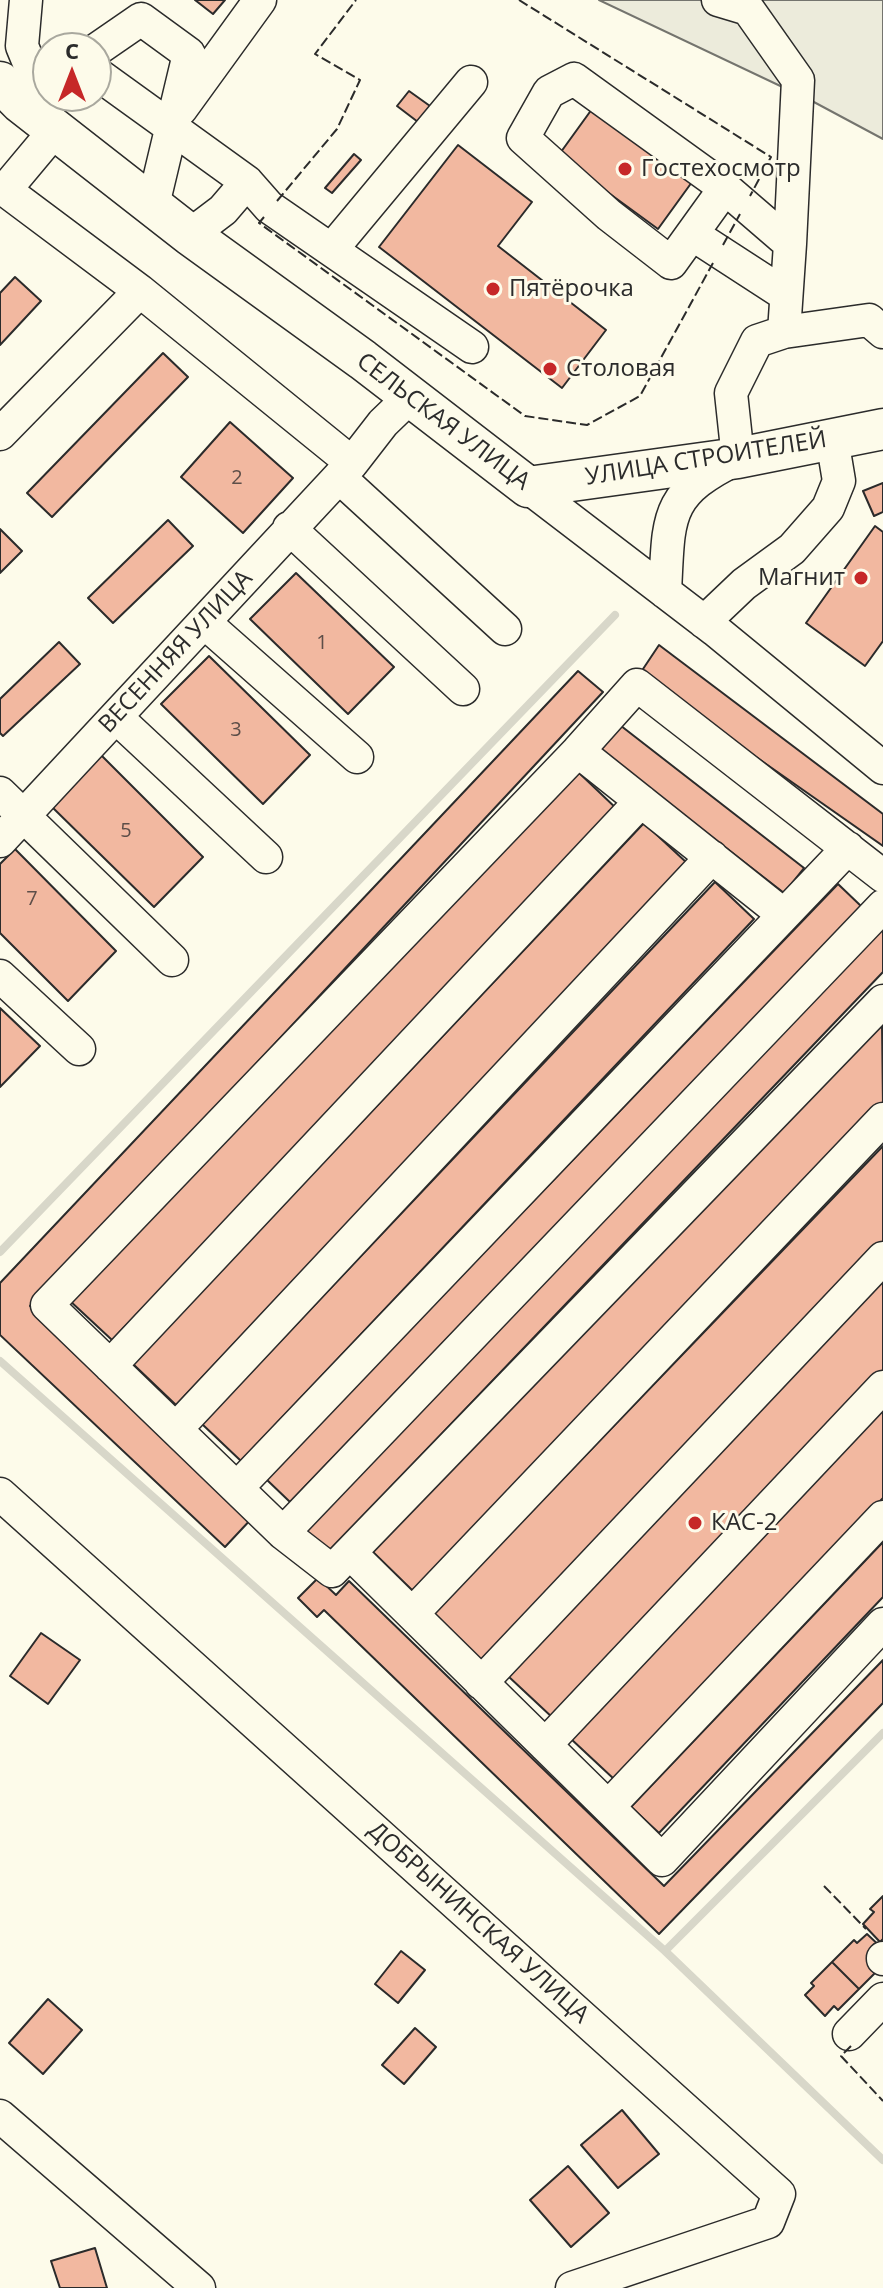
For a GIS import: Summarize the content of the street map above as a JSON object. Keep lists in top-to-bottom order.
{
  "streets": {
    "main road": ["СЕЛЬСКАЯ УЛИЦА", "УЛИЦА СТРОИТЕЛЕЙ"],
    "street": ["ВЕСЕННЯЯ УЛИЦА", "ДОБРЫНИНСКАЯ УЛИЦА"]
  },
  "crossings": [
    ["СЕЛЬСКАЯ УЛИЦА", "УЛИЦА СТРОИТЕЛЕЙ"],
    ["СЕЛЬСКАЯ УЛИЦА", "ВЕСЕННЯЯ УЛИЦА"]
  ],
  "places": [
    "Гостехосмотр",
    "Пятёрочка",
    "Столовая",
    "Магнит",
    "КАС-2"
  ],
  "house_numbers": [
    "2",
    "1",
    "3",
    "5",
    "7"
  ],
  "north": "top"
}
